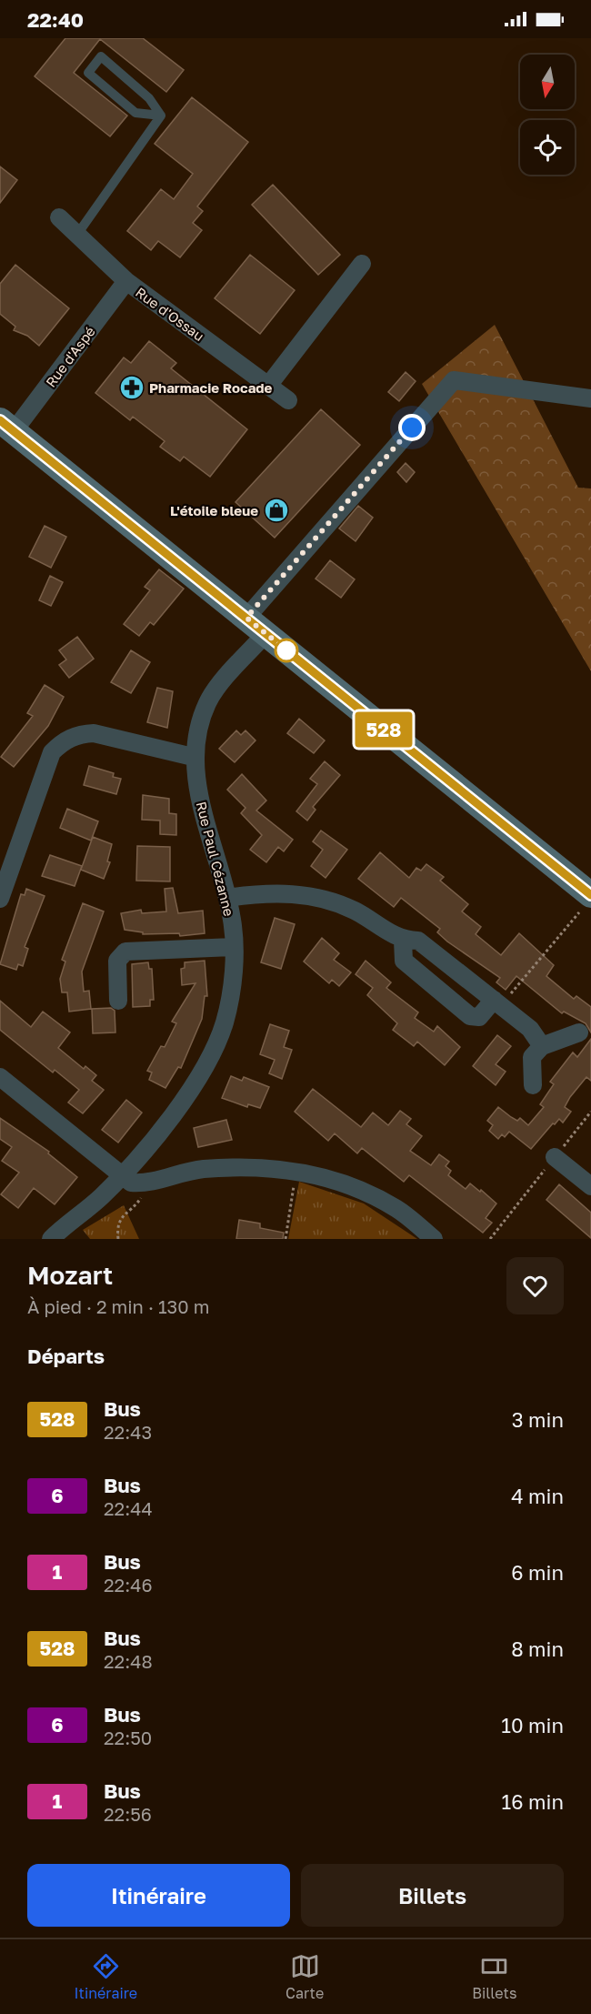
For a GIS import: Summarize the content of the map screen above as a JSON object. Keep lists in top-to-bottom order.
{
  "streets": {
    "street": ["Rue d'Ossau", "Rue d'Aspé", "Rue Paul Cézanne"]
  },
  "crossings": [
    ["Rue d'Ossau", "Rue d'Aspé"]
  ],
  "places": {
    "pharmacy": ["Pharmacie Rocade"],
    "shop": ["L'étoile bleue"]
  },
  "lines": ["bus line 528"],
  "north": "bottom",
  "page": {
    "status": "22:40",
    "on_map": "528",
    "heading": [
      ["Mozart", "À pied · 2 min · 130 m"],
      "Départs"
    ],
    "list": [
      {
        "mark": "528",
        "name": "Bus",
        "note": "22:43",
        "value": "3 min"
      },
      {
        "mark": "6",
        "name": "Bus",
        "note": "22:44",
        "value": "4 min"
      },
      {
        "mark": "1",
        "name": "Bus",
        "note": "22:46",
        "value": "6 min"
      },
      {
        "mark": "528",
        "name": "Bus",
        "note": "22:48",
        "value": "8 min"
      },
      {
        "mark": "6",
        "name": "Bus",
        "note": "22:50",
        "value": "10 min"
      },
      {
        "mark": "1",
        "name": "Bus",
        "note": "22:56",
        "value": "16 min"
      }
    ],
    "buttons": ["Itinéraire", "Billets"],
    "tabs": ["Itinéraire", "Carte", "Billets"]
  }
}
